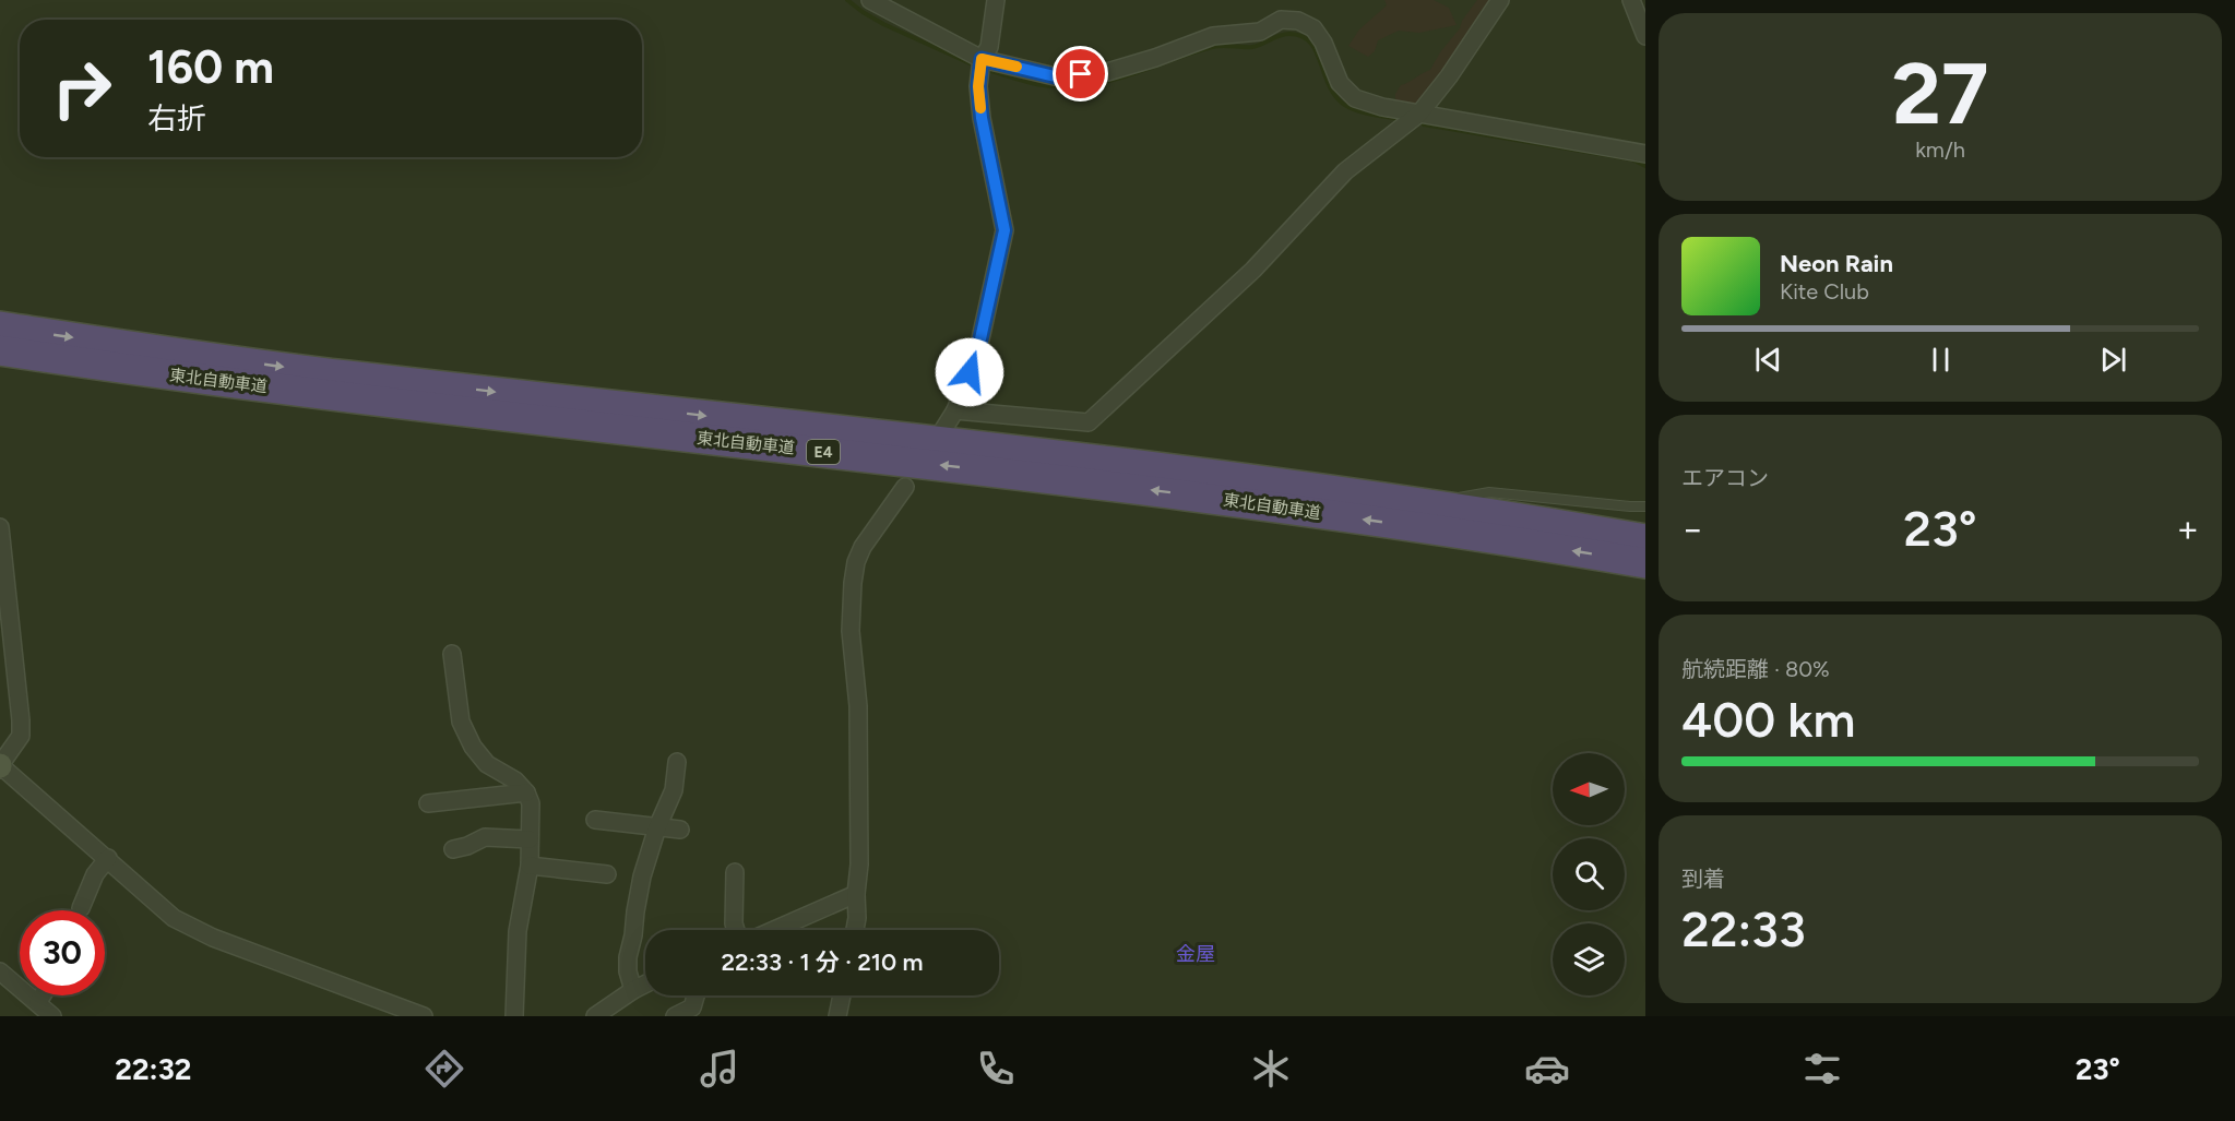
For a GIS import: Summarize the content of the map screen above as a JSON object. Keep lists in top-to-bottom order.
{
  "streets": {
    "highway": ["東北自動車道", "E4"]
  },
  "districts": ["金屋"],
  "north": "left",
  "page": {
    "tile": [
      ["27", "km/h"],
      "エアコン",
      ["航続距離 · 80%", "400 km"],
      ["到着", "22:33"]
    ],
    "turn": ["160 m", "右折"],
    "song": ["Neon Rain", "Kite Club"],
    "heat": ["−", "23°", "+"],
    "limit": "30",
    "trip": "22:33 · 1 分 · 210 m",
    "tabs": ["22:32", "23°"]
  }
}
